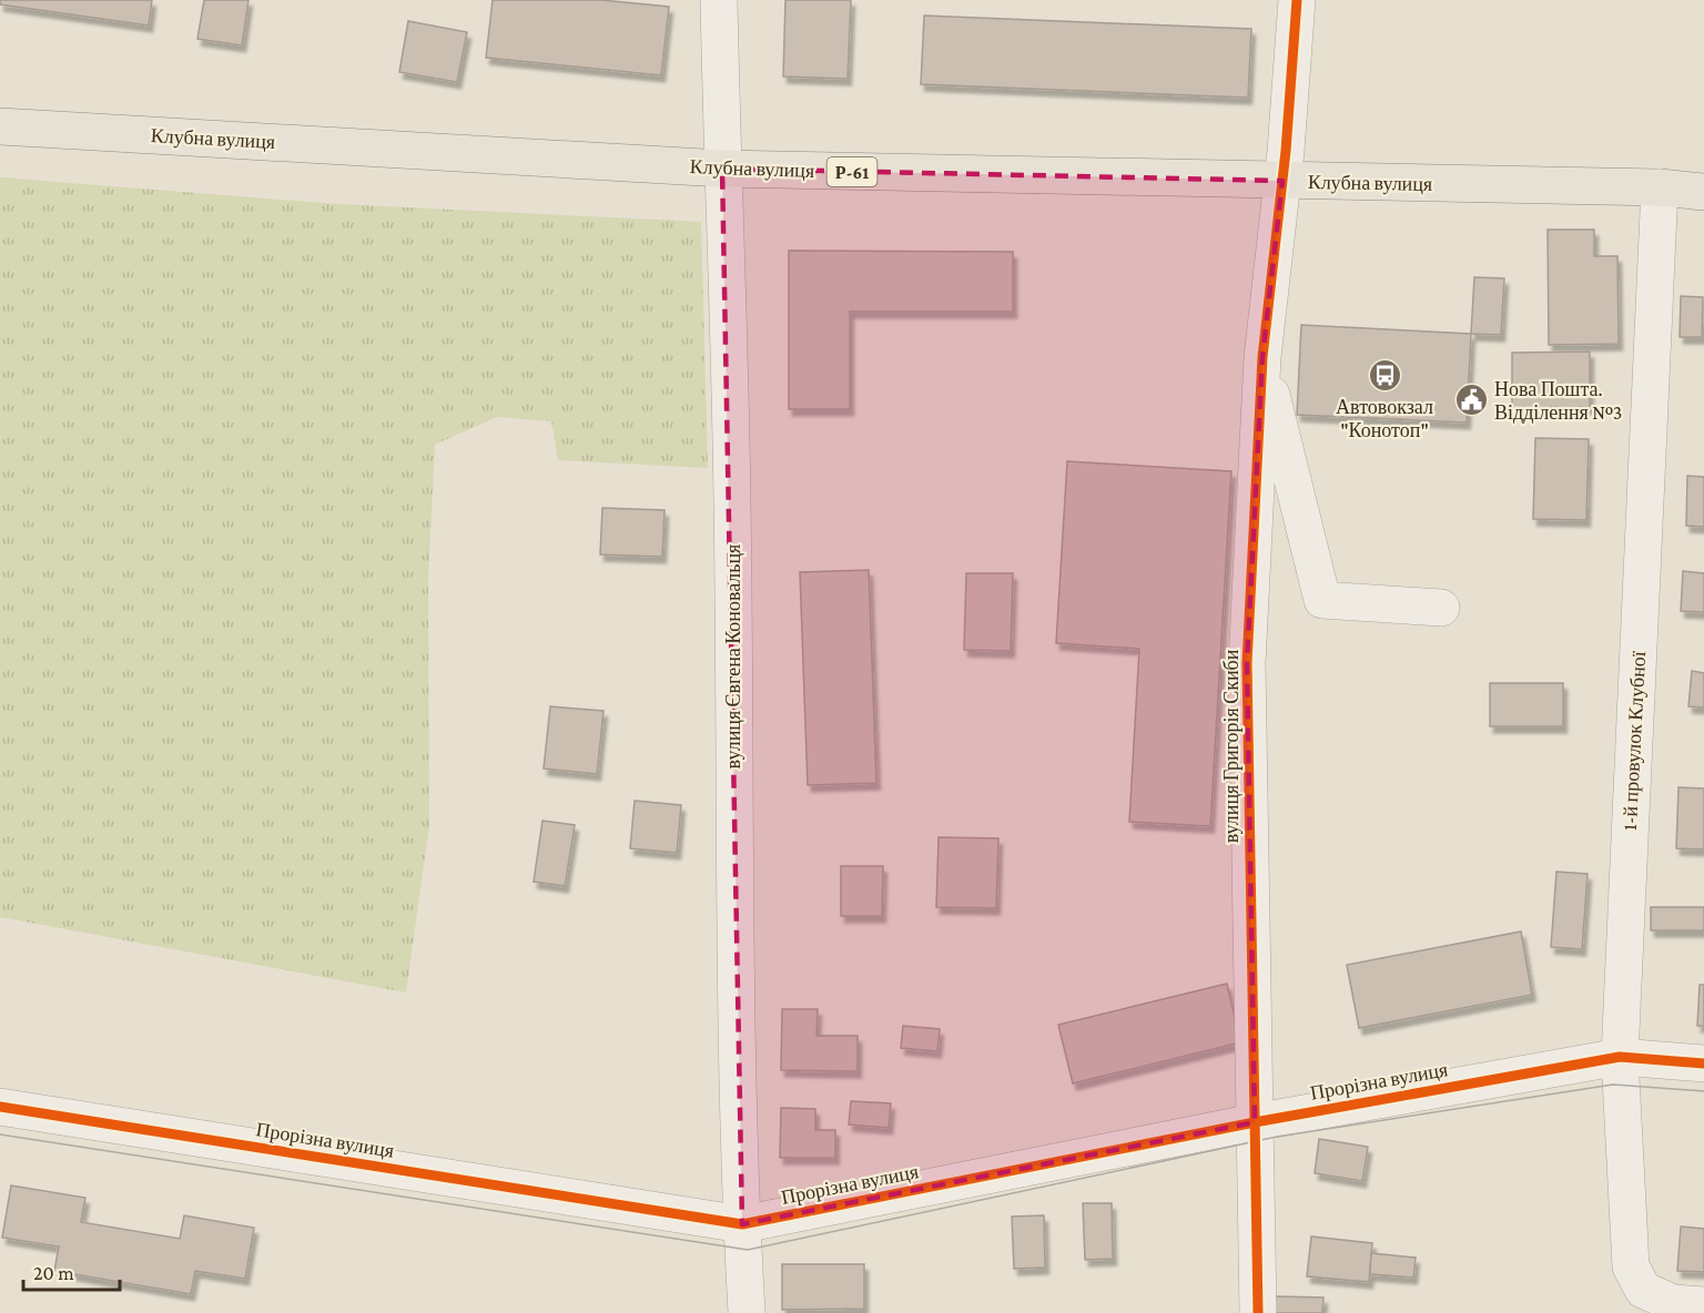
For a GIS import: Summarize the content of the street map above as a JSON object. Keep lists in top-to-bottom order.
{
  "streets": {
    "main road": ["Клубна вулиця", "Р-61"],
    "street": [
      "вулиця Євгена Коновальця",
      "1-й провулок Клубної",
      "вулиця Григорія Скиби",
      "Прорізна вулиця"
    ]
  },
  "crossings": [
    ["Клубна вулиця", "вулиця Євгена Коновальця"],
    ["Клубна вулиця", "1-й провулок Клубної"],
    ["Клубна вулиця", "вулиця Григорія Скиби"],
    ["вулиця Євгена Коновальця", "Прорізна вулиця"],
    ["1-й провулок Клубної", "Прорізна вулиця"],
    ["вулиця Григорія Скиби", "Прорізна вулиця"]
  ],
  "places": {
    "bus stop": ["Автовокзал \"Конотоп\""],
    "public building": ["Нова Пошта. Відділення №3"]
  },
  "scale_bar": "20 m"
}
